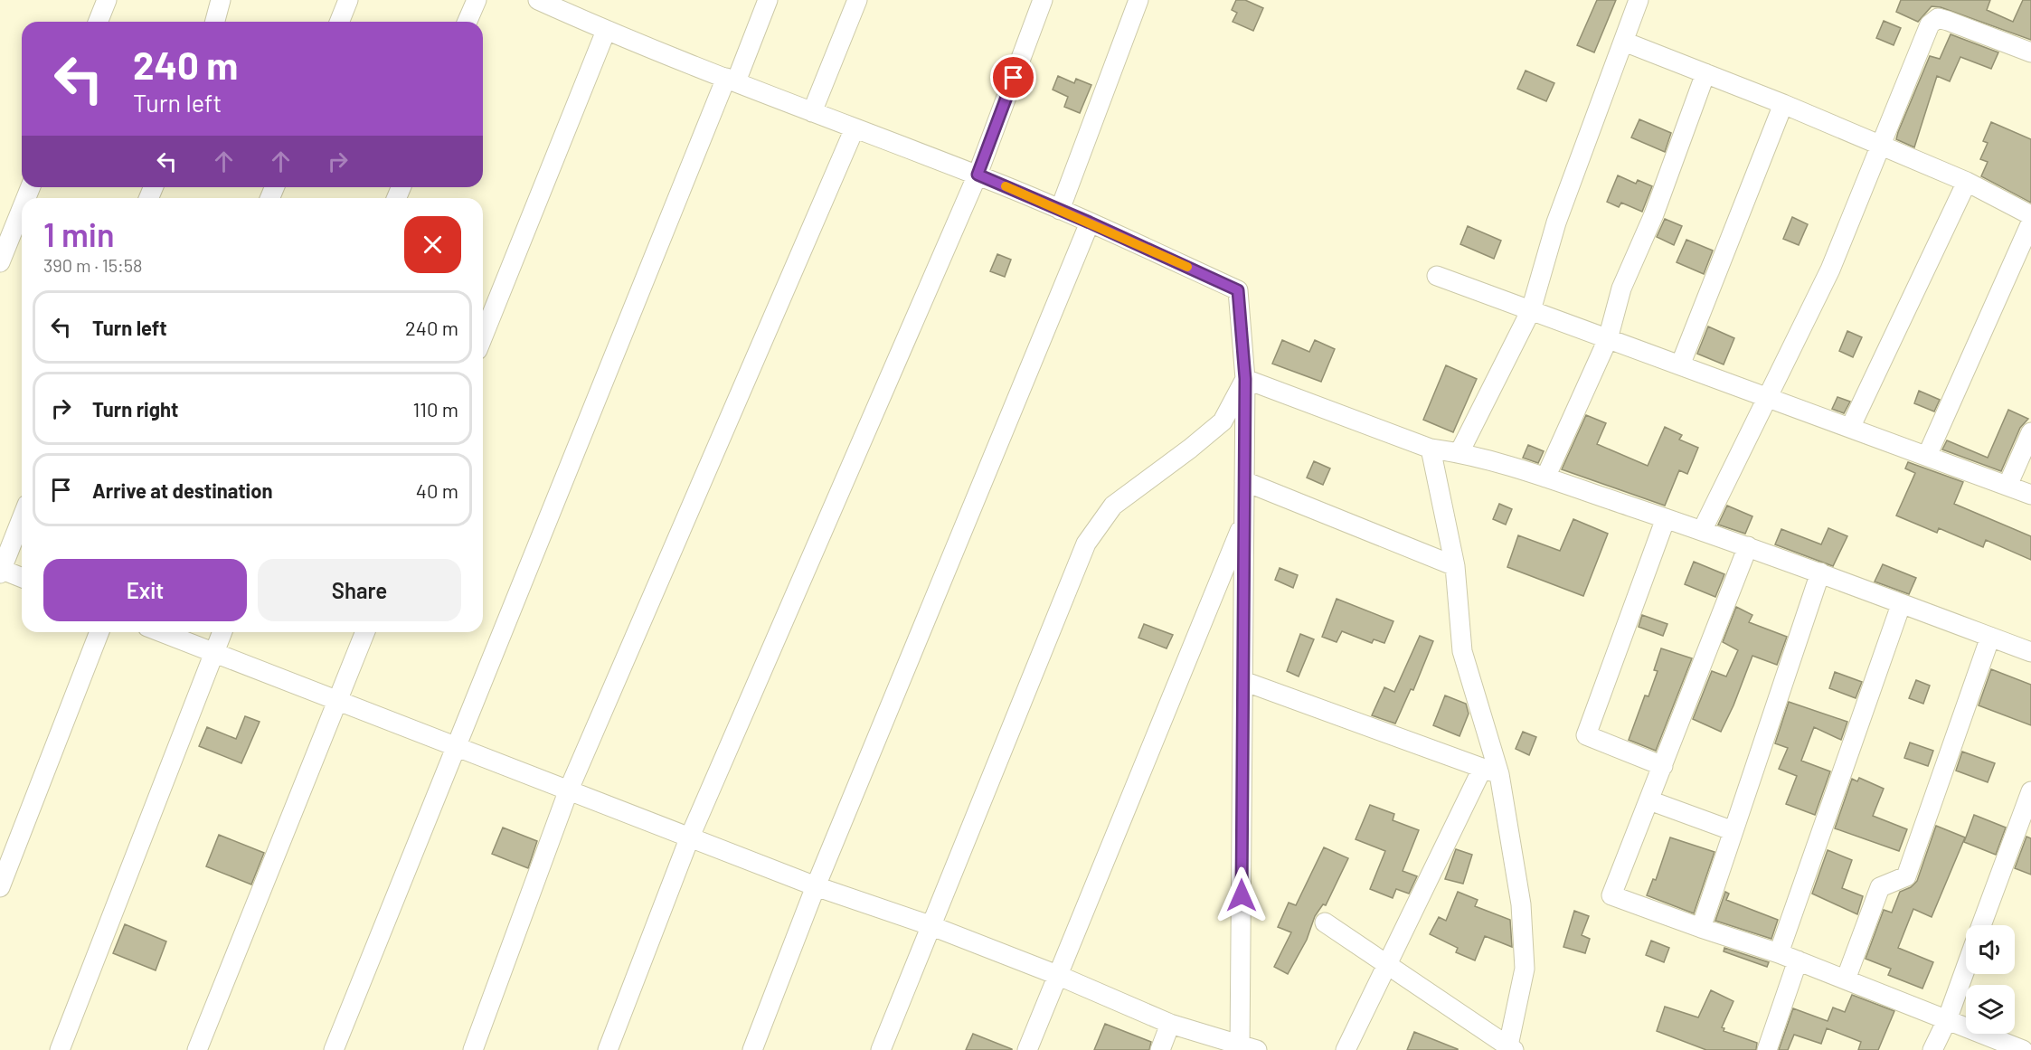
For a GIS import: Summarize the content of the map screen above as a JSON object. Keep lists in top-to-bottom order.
{
  "page": {
    "turn": ["240 m", "Turn left"],
    "heading": ["1 min", "390 m · 15:58"],
    "list": [
      {
        "name": "Turn left",
        "value": "240 m"
      },
      {
        "name": "Turn right",
        "value": "110 m"
      },
      {
        "name": "Arrive at destination",
        "value": "40 m"
      }
    ],
    "buttons": ["Exit", "Share"]
  }
}
